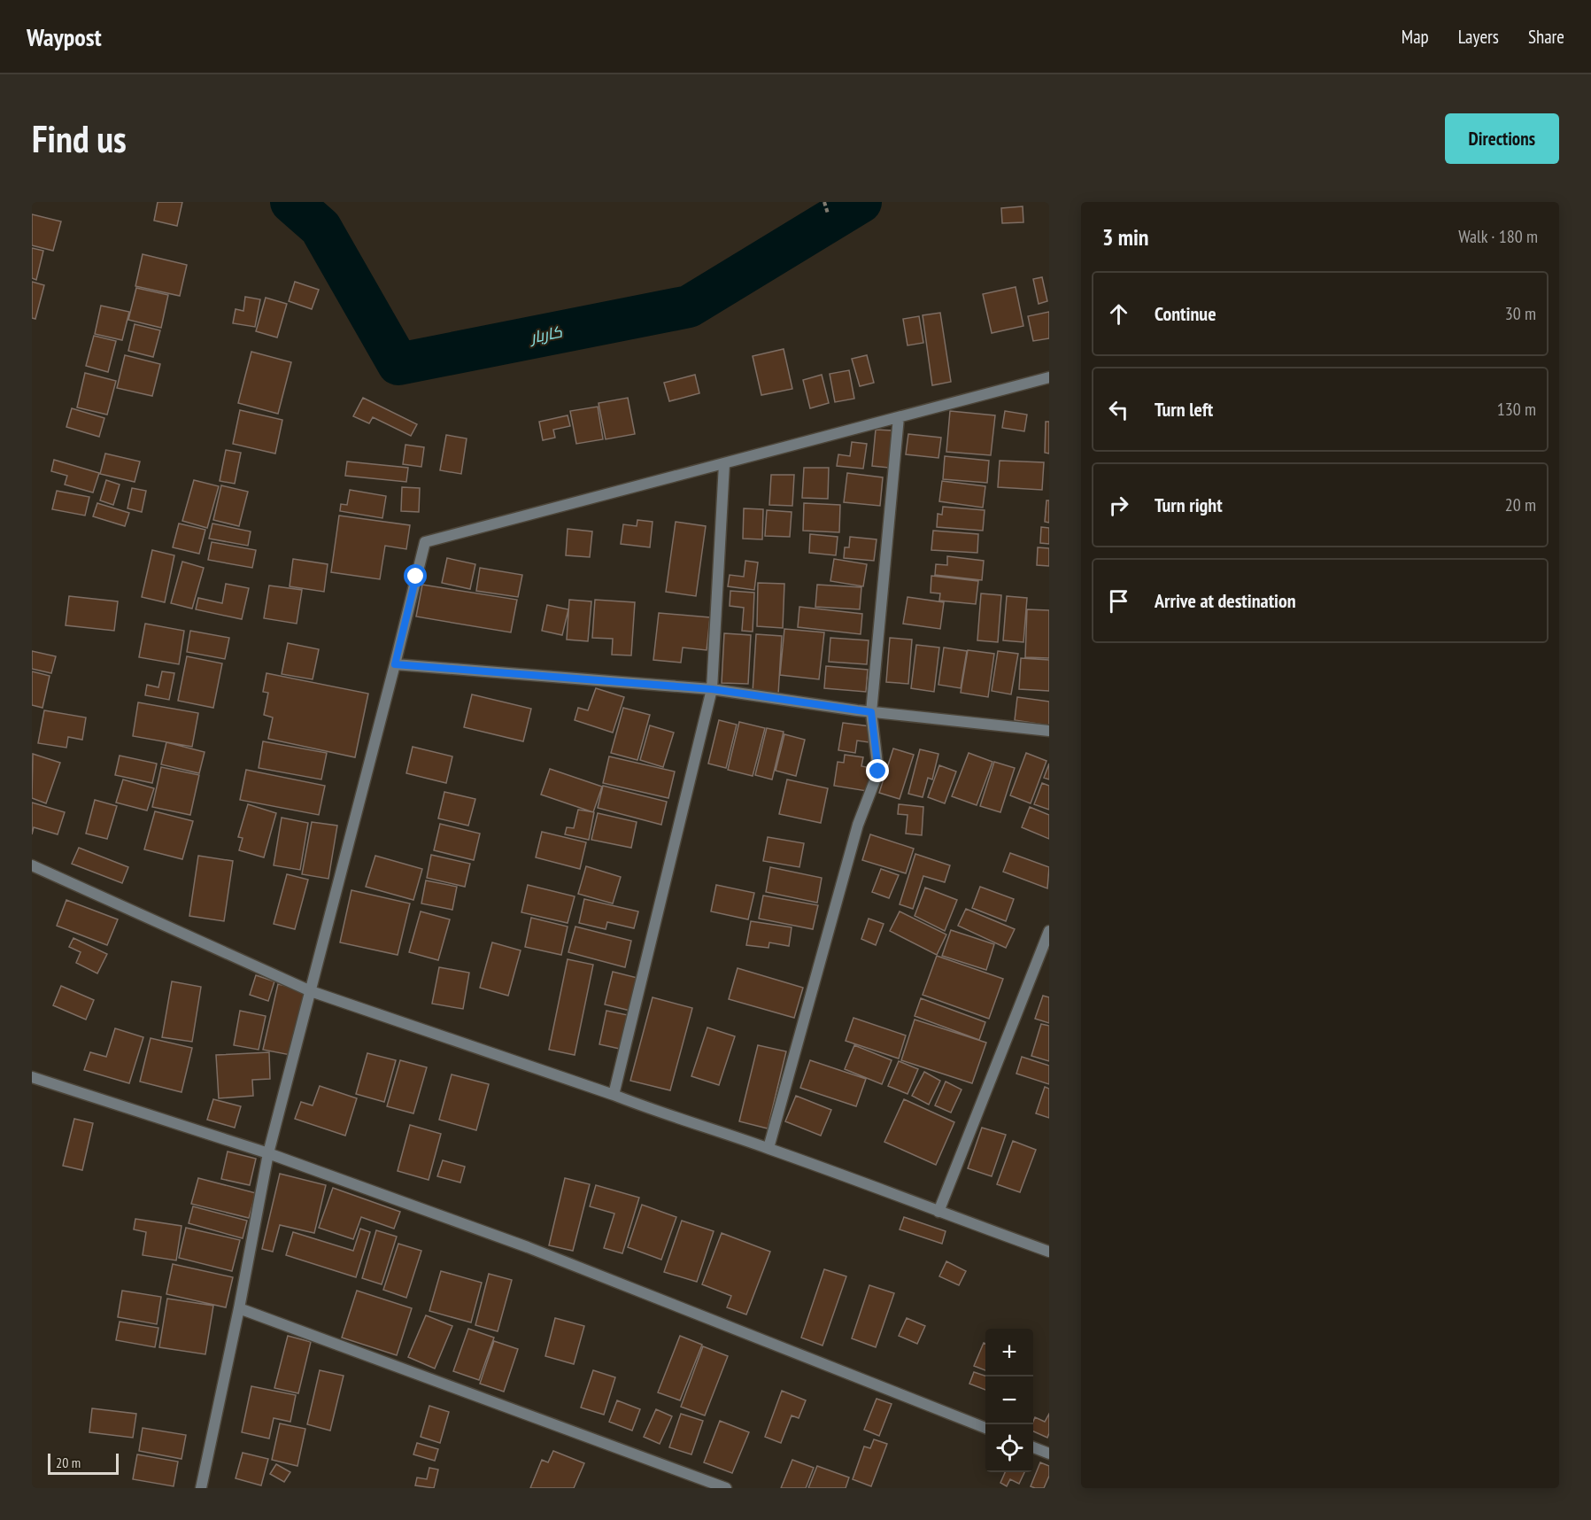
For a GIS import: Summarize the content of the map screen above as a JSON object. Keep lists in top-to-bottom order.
{
  "water": ["کاربار"],
  "scale_bar": "20 m",
  "page": {
    "header": "Waypost",
    "nav": ["Map", "Layers", "Share"],
    "buttons": "Directions",
    "title": "Find us",
    "heading": ["3 min", "Walk · 180 m"],
    "list": [
      ["Continue", "30 m"],
      ["Turn left", "130 m"],
      ["Turn right", "20 m"],
      "Arrive at destination"
    ],
    "map_buttons": ["+", "−"],
    "scale": "20 m"
  }
}
